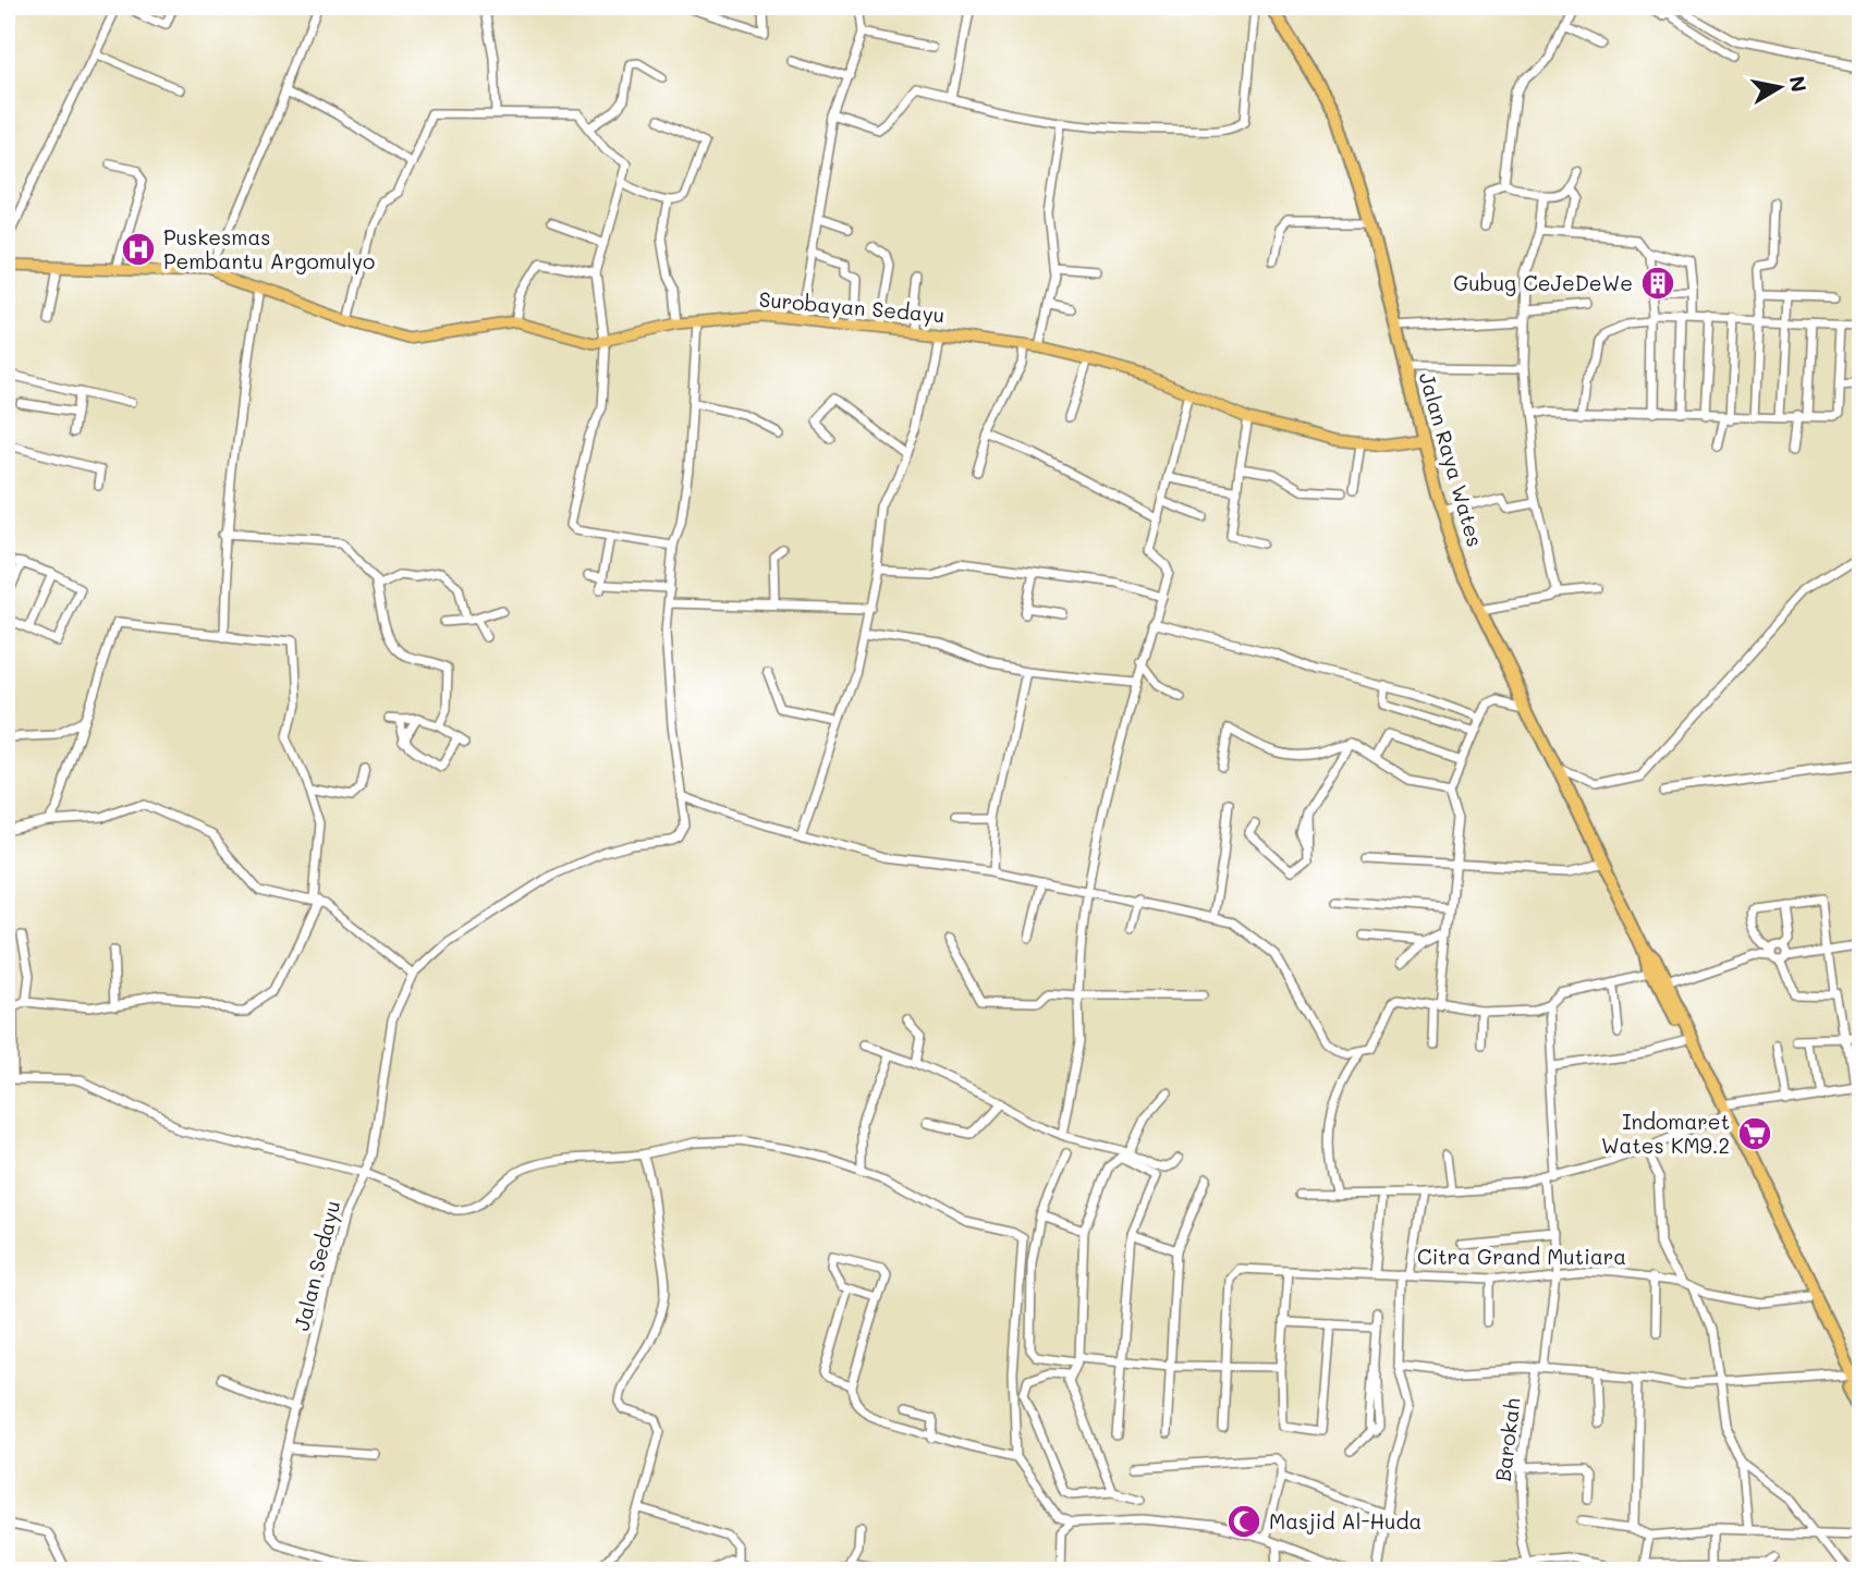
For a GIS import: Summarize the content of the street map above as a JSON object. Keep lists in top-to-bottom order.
{
  "streets": {
    "highway": ["Jalan Raya Wates"],
    "main road": ["Surobayan Sedayu"],
    "street": ["Citra Grand Mutiara", "Jalan Sedayu", "Barokah"]
  },
  "crossings": [
    ["Surobayan Sedayu", "Jalan Raya Wates"],
    ["Jalan Raya Wates", "Citra Grand Mutiara"]
  ],
  "places": {
    "hospital": ["Puskesmas Pembantu Argomulyo"],
    "building": ["Gubug CeJeDeWe"],
    "supermarket": ["Indomaret Wates KM9.2"],
    "mosque": ["Masjid Al-Huda"]
  },
  "north": "right"
}
